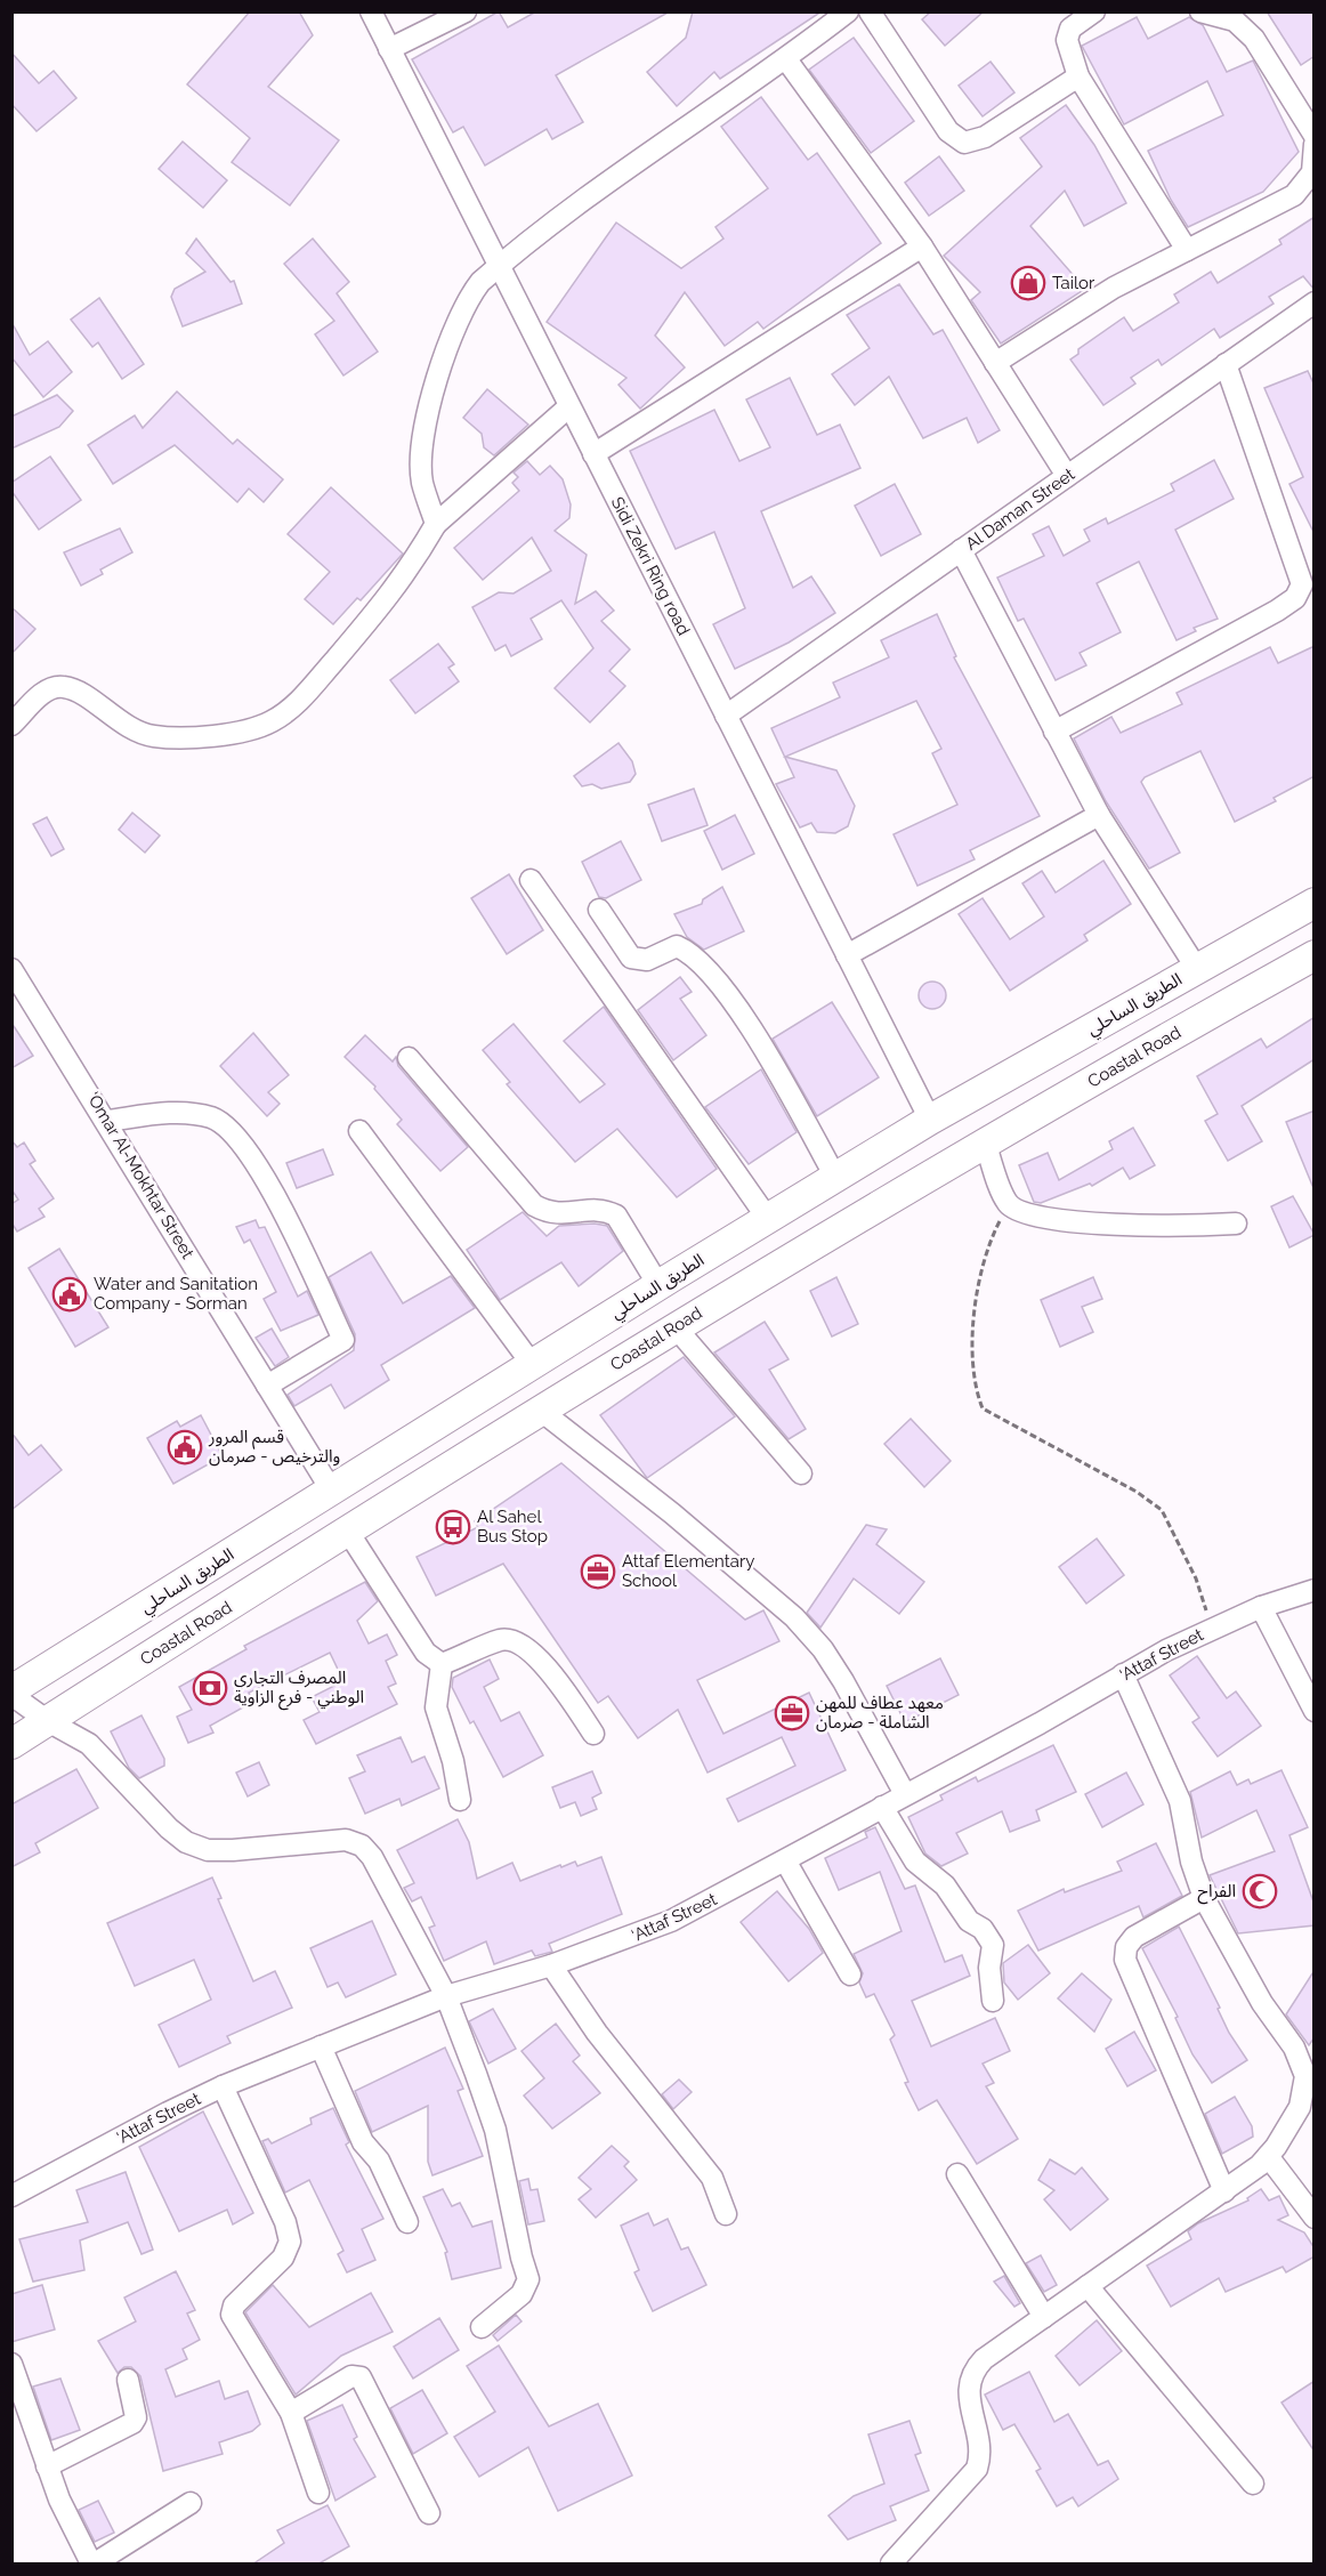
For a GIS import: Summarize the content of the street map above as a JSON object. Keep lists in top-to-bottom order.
{
  "streets": {
    "highway": ["الطريق الساحلي", "Coastal Road"],
    "street": [
      "Al Daman Street",
      "Sidi Zekri Ring road",
      "‘Omar Al-Mokhtar Street",
      "‘Attaf Street"
    ]
  },
  "crossings": [
    ["Al Daman Street", "Sidi Zekri Ring road"],
    ["Sidi Zekri Ring road", "الطريق الساحلي"],
    ["الطريق الساحلي", "‘Omar Al-Mokhtar Street"]
  ],
  "places": {
    "shop": ["Tailor"],
    "public building": ["Water and Sanitation Company - Sorman", "قسم المرور والترخيص - صرمان"],
    "bus stop": ["Al Sahel Bus Stop"],
    "office": ["Attaf Elementary School", "معهد عطاف للمهن الشاملة - صرمان"],
    "bank": ["المصرف التجاري الوطني - فرع الزاوية"],
    "mosque": ["الفراح"]
  }
}
